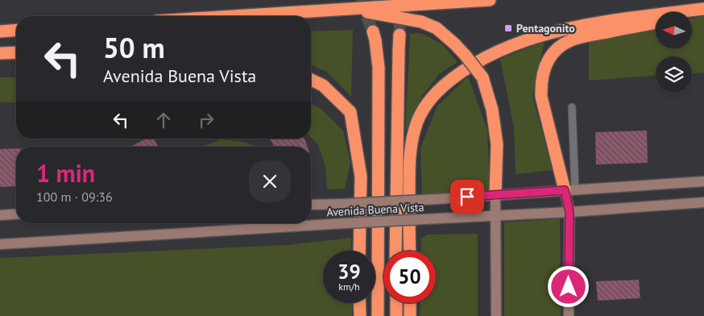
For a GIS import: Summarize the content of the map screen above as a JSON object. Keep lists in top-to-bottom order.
{
  "streets": {
    "main road": ["Avenida Buena Vista"]
  },
  "places": {
    "transit": ["Pentagonito"]
  },
  "north": "left",
  "page": {
    "turn": ["50 m", "Avenida Buena Vista"],
    "heading": ["1 min", "100 m · 09:36"],
    "speed": "39 km/h",
    "limit": "50"
  }
}
